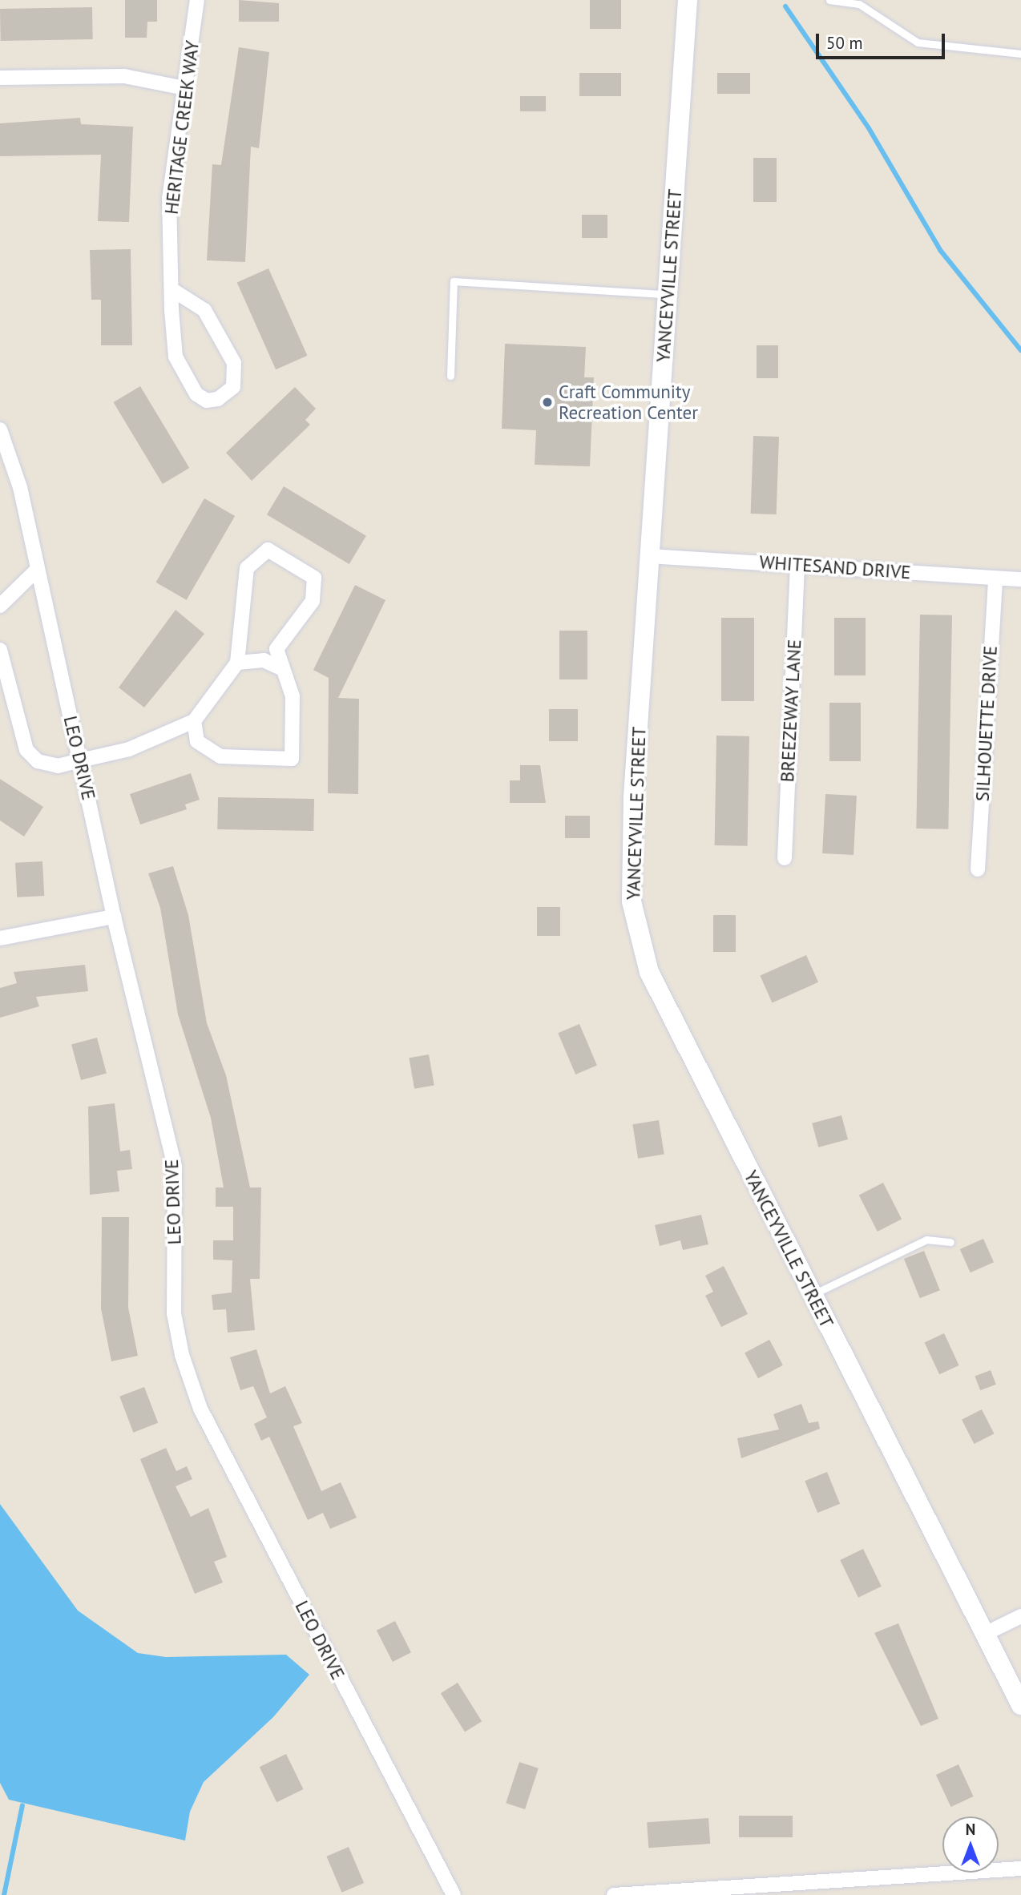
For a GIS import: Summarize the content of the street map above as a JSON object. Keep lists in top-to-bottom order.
{
  "streets": {
    "main road": ["YANCEYVILLE STREET"],
    "street": [
      "HERITAGE CREEK WAY",
      "WHITESAND DRIVE",
      "BREEZEWAY LANE",
      "SILHOUETTE DRIVE",
      "LEO DRIVE"
    ]
  },
  "crossings": [
    ["YANCEYVILLE STREET", "WHITESAND DRIVE"],
    ["WHITESAND DRIVE", "BREEZEWAY LANE"],
    ["WHITESAND DRIVE", "SILHOUETTE DRIVE"]
  ],
  "places": ["Craft Community Recreation Center"],
  "scale_bar": "50 m",
  "north": "top"
}
